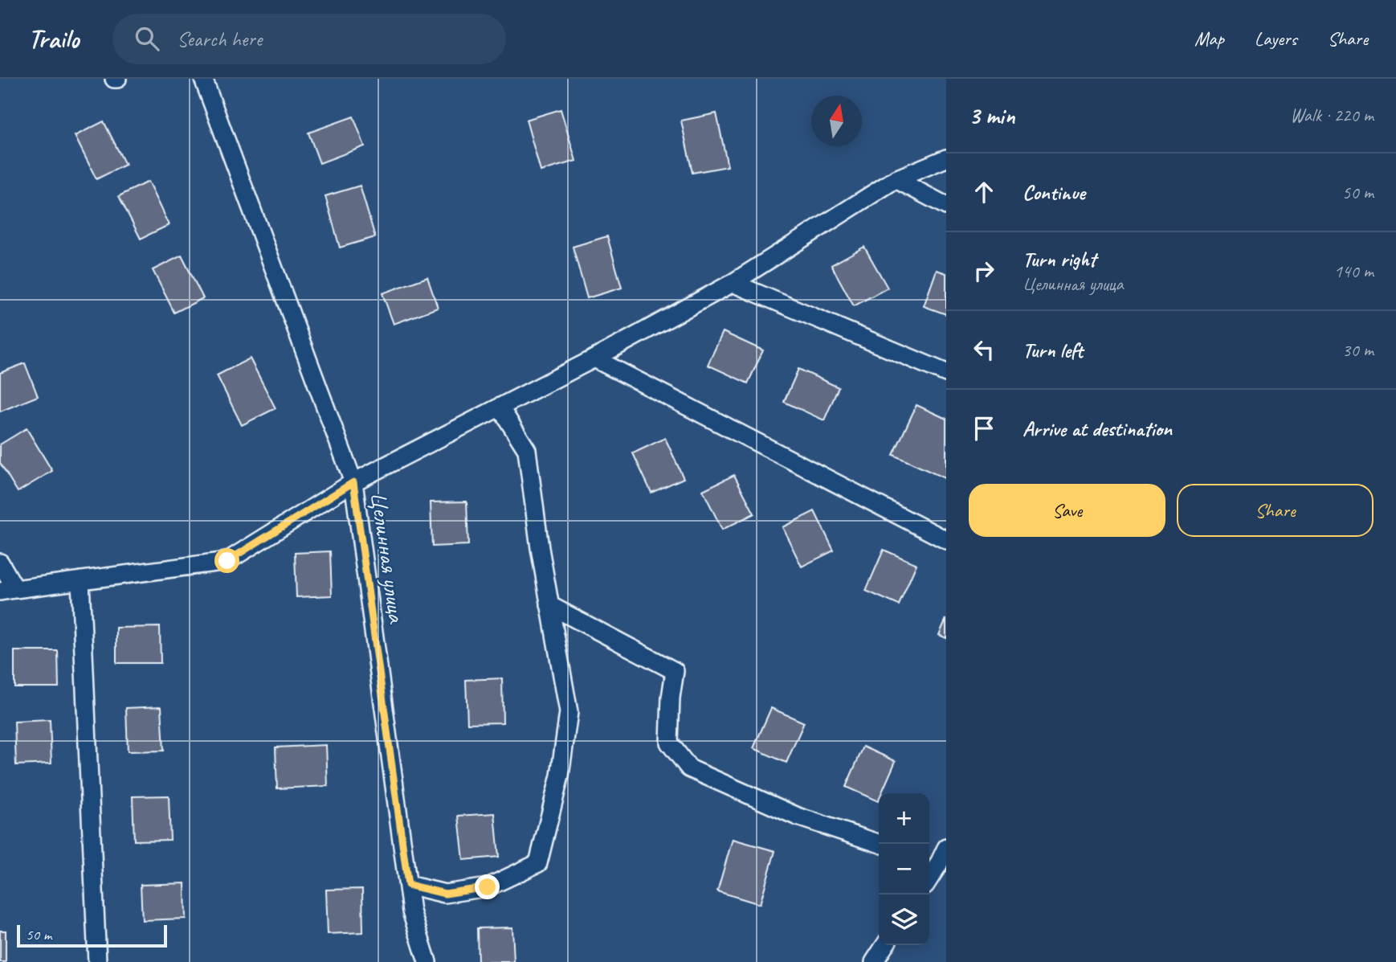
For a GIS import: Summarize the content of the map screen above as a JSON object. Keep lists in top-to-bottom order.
{
  "streets": {
    "street": ["Целинная улица"]
  },
  "scale_bar": "50 m",
  "north": "top",
  "page": {
    "header": "Trailo",
    "search": "Search here",
    "nav": ["Map", "Layers", "Share"],
    "heading": ["3 min", "Walk · 220 m"],
    "list": [
      ["Continue", "50 m"],
      ["Turn right", "Целинная улица", "140 m"],
      ["Turn left", "30 m"],
      "Arrive at destination"
    ],
    "buttons": ["Save", "Share"],
    "map_buttons": ["+", "−"],
    "scale": "50 m"
  }
}
